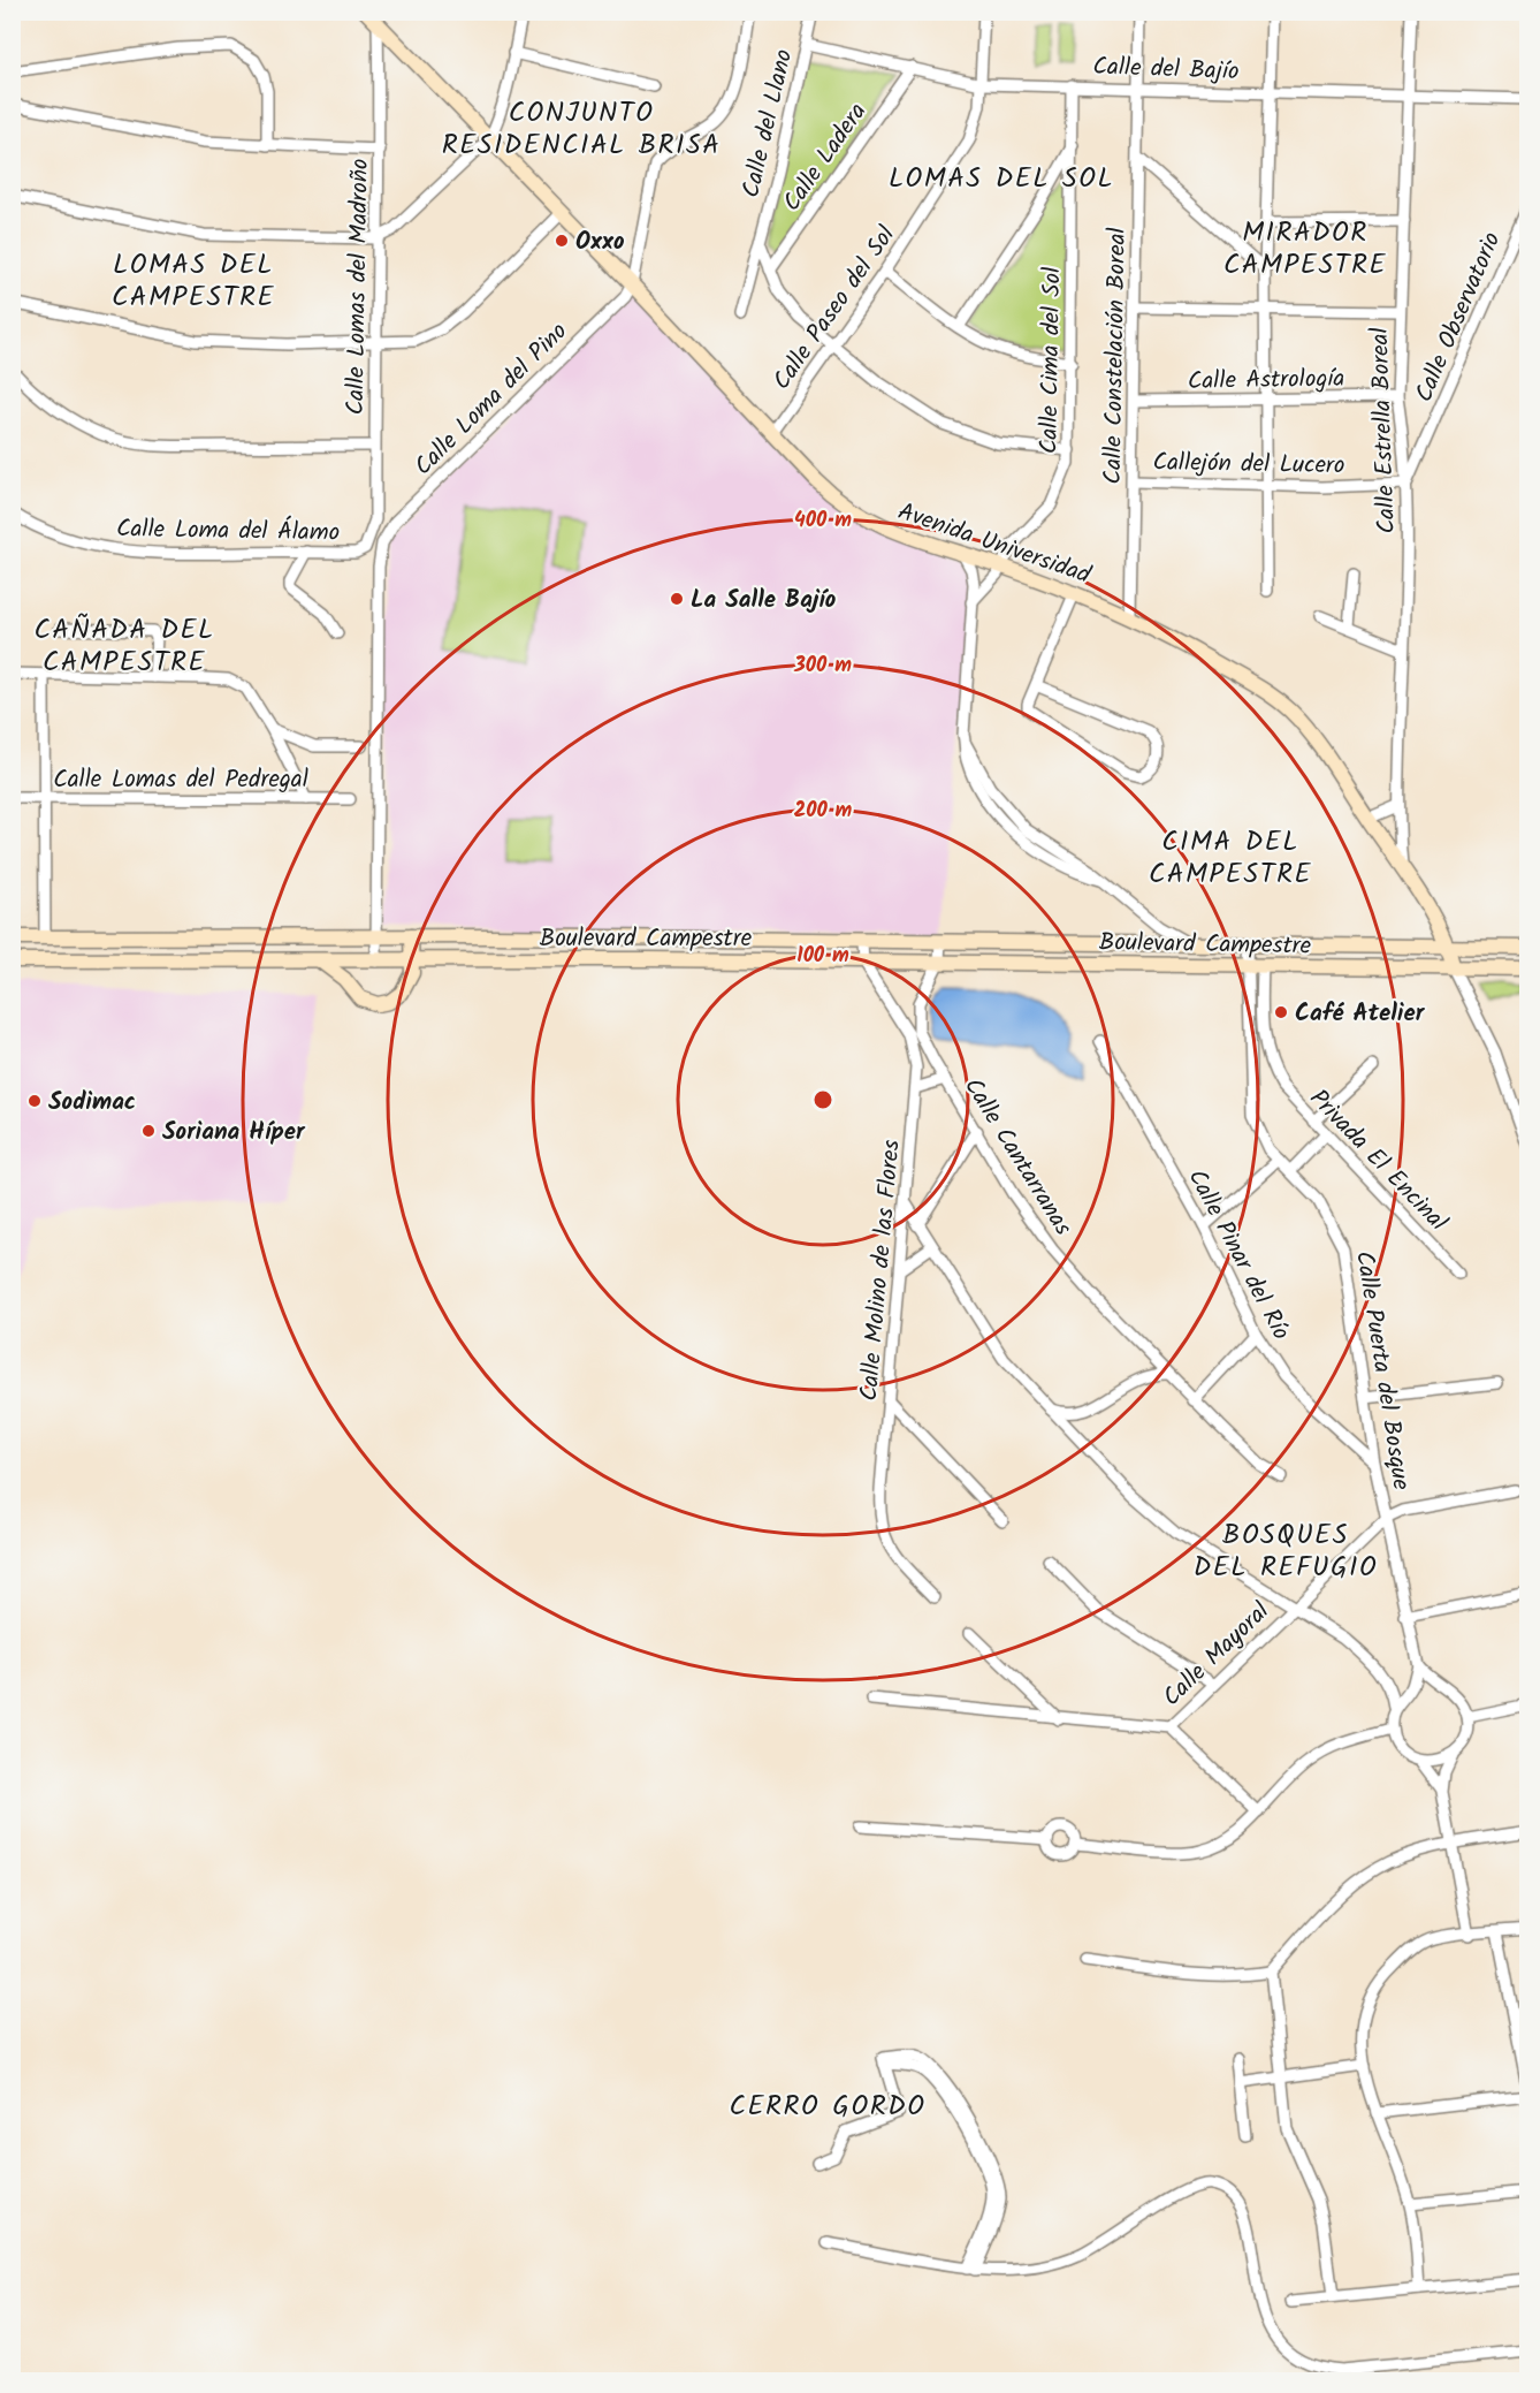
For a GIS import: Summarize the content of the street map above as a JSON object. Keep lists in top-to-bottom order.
{
  "streets": {
    "street": [
      "Calle del Bajío",
      "Calle del Llano",
      "Calle Ladera",
      "Calle Lomas del Madroño",
      "Calle Paseo del Sol",
      "Calle Observatorio",
      "Calle Constelación Boreal",
      "Calle Cima del Sol",
      "Calle Astrología",
      "Calle Loma del Pino",
      "Calle Estrella Boreal",
      "Callejón del Lucero",
      "Calle Loma del Álamo",
      "Avenida Universidad",
      "Calle Lomas del Pedregal",
      "Boulevard Campestre",
      "Calle Cantarranas",
      "Privada El Encinal",
      "Calle Pinar del Río",
      "Calle Molino de las Flores",
      "Calle Puerta del Bosque",
      "Calle Mayoral"
    ]
  },
  "crossings": [
    ["Calle del Bajío", "Calle del Llano"],
    ["Calle del Bajío", "Calle Ladera"],
    ["Calle del Bajío", "Calle Paseo del Sol"],
    ["Calle del Bajío", "Calle Constelación Boreal"],
    ["Calle del Bajío", "Calle Cima del Sol"],
    ["Calle del Bajío", "Calle Estrella Boreal"],
    ["Calle Lomas del Madroño", "Calle Loma del Álamo"],
    ["Calle Lomas del Madroño", "Avenida Universidad"],
    ["Calle Paseo del Sol", "Avenida Universidad"],
    ["Calle Observatorio", "Calle Estrella Boreal"],
    ["Calle Observatorio", "Callejón del Lucero"],
    ["Calle Constelación Boreal", "Calle Astrología"],
    ["Calle Constelación Boreal", "Callejón del Lucero"],
    ["Calle Constelación Boreal", "Avenida Universidad"],
    ["Calle Cima del Sol", "Avenida Universidad"],
    ["Calle Astrología", "Calle Estrella Boreal"],
    ["Calle Loma del Pino", "Avenida Universidad"],
    ["Calle Loma del Pino", "Boulevard Campestre"],
    ["Calle Estrella Boreal", "Callejón del Lucero"],
    ["Calle Estrella Boreal", "Avenida Universidad"],
    ["Avenida Universidad", "Boulevard Campestre"],
    ["Boulevard Campestre", "Calle Cantarranas"],
    ["Boulevard Campestre", "Calle Molino de las Flores"],
    ["Boulevard Campestre", "Calle Puerta del Bosque"],
    ["Privada El Encinal", "Calle Puerta del Bosque"],
    ["Calle Pinar del Río", "Calle Puerta del Bosque"],
    ["Calle Puerta del Bosque", "Calle Mayoral"]
  ],
  "districts": [
    "CONJUNTO RESIDENCIAL BRISA",
    "LOMAS DEL SOL",
    "MIRADOR CAMPESTRE",
    "LOMAS DEL CAMPESTRE",
    "CAÑADA DEL CAMPESTRE",
    "CIMA DEL CAMPESTRE",
    "BOSQUES DEL REFUGIO",
    "CERRO GORDO"
  ],
  "places": [
    "Oxxo",
    "La Salle Bajío",
    "Café Atelier",
    "Sodimac",
    "Soriana Híper"
  ],
  "rings": [
    "400 m",
    "300 m",
    "200 m",
    "100 m"
  ]
}
